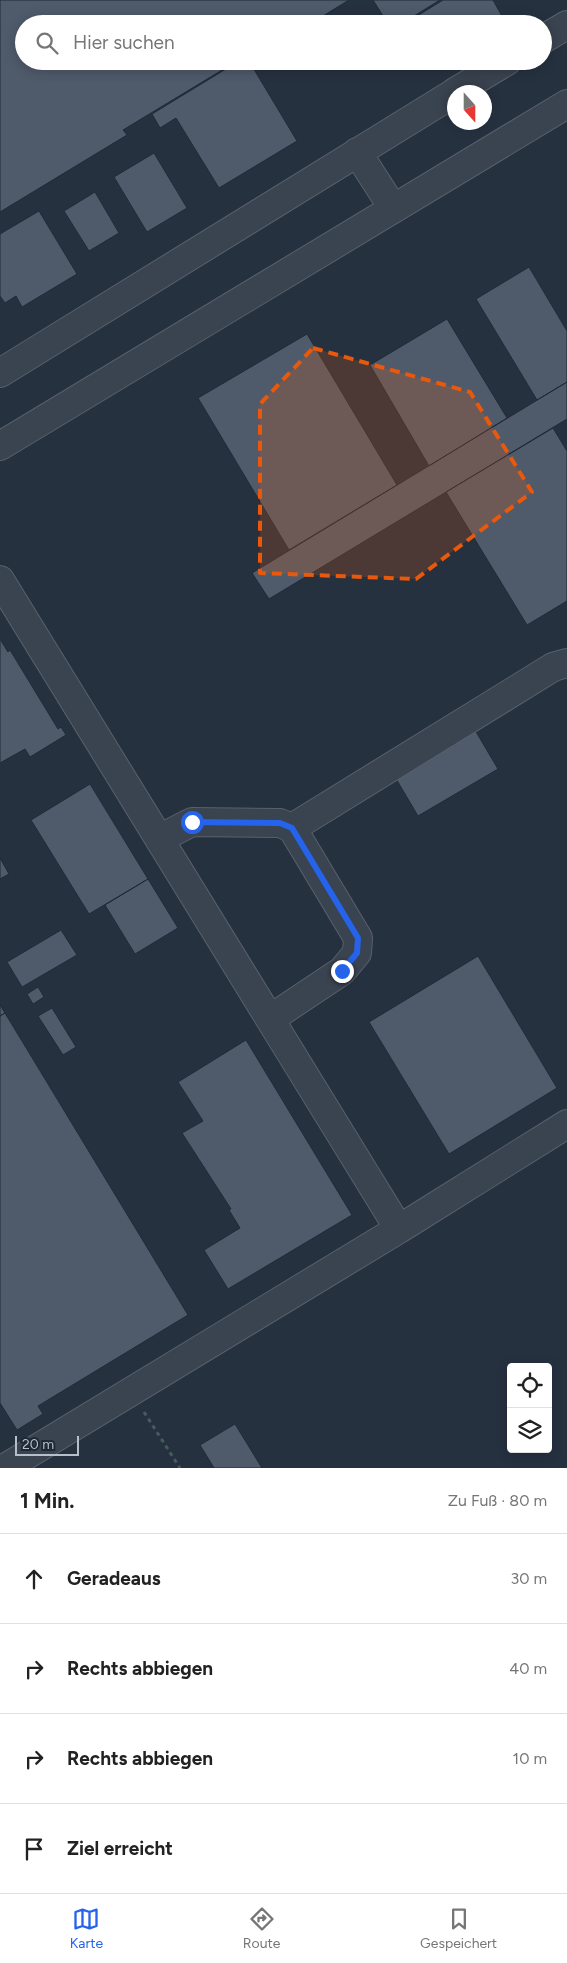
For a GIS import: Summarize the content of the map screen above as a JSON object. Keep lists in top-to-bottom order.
{
  "scale_bar": "20 m",
  "north": "bottom",
  "page": {
    "search": "Hier suchen",
    "scale": "20 m",
    "heading": ["1 Min.", "Zu Fuß · 80 m"],
    "list": [
      ["Geradeaus", "30 m"],
      ["Rechts abbiegen", "40 m"],
      ["Rechts abbiegen", "10 m"],
      "Ziel erreicht"
    ],
    "nav": ["Karte", "Route", "Gespeichert"]
  }
}
